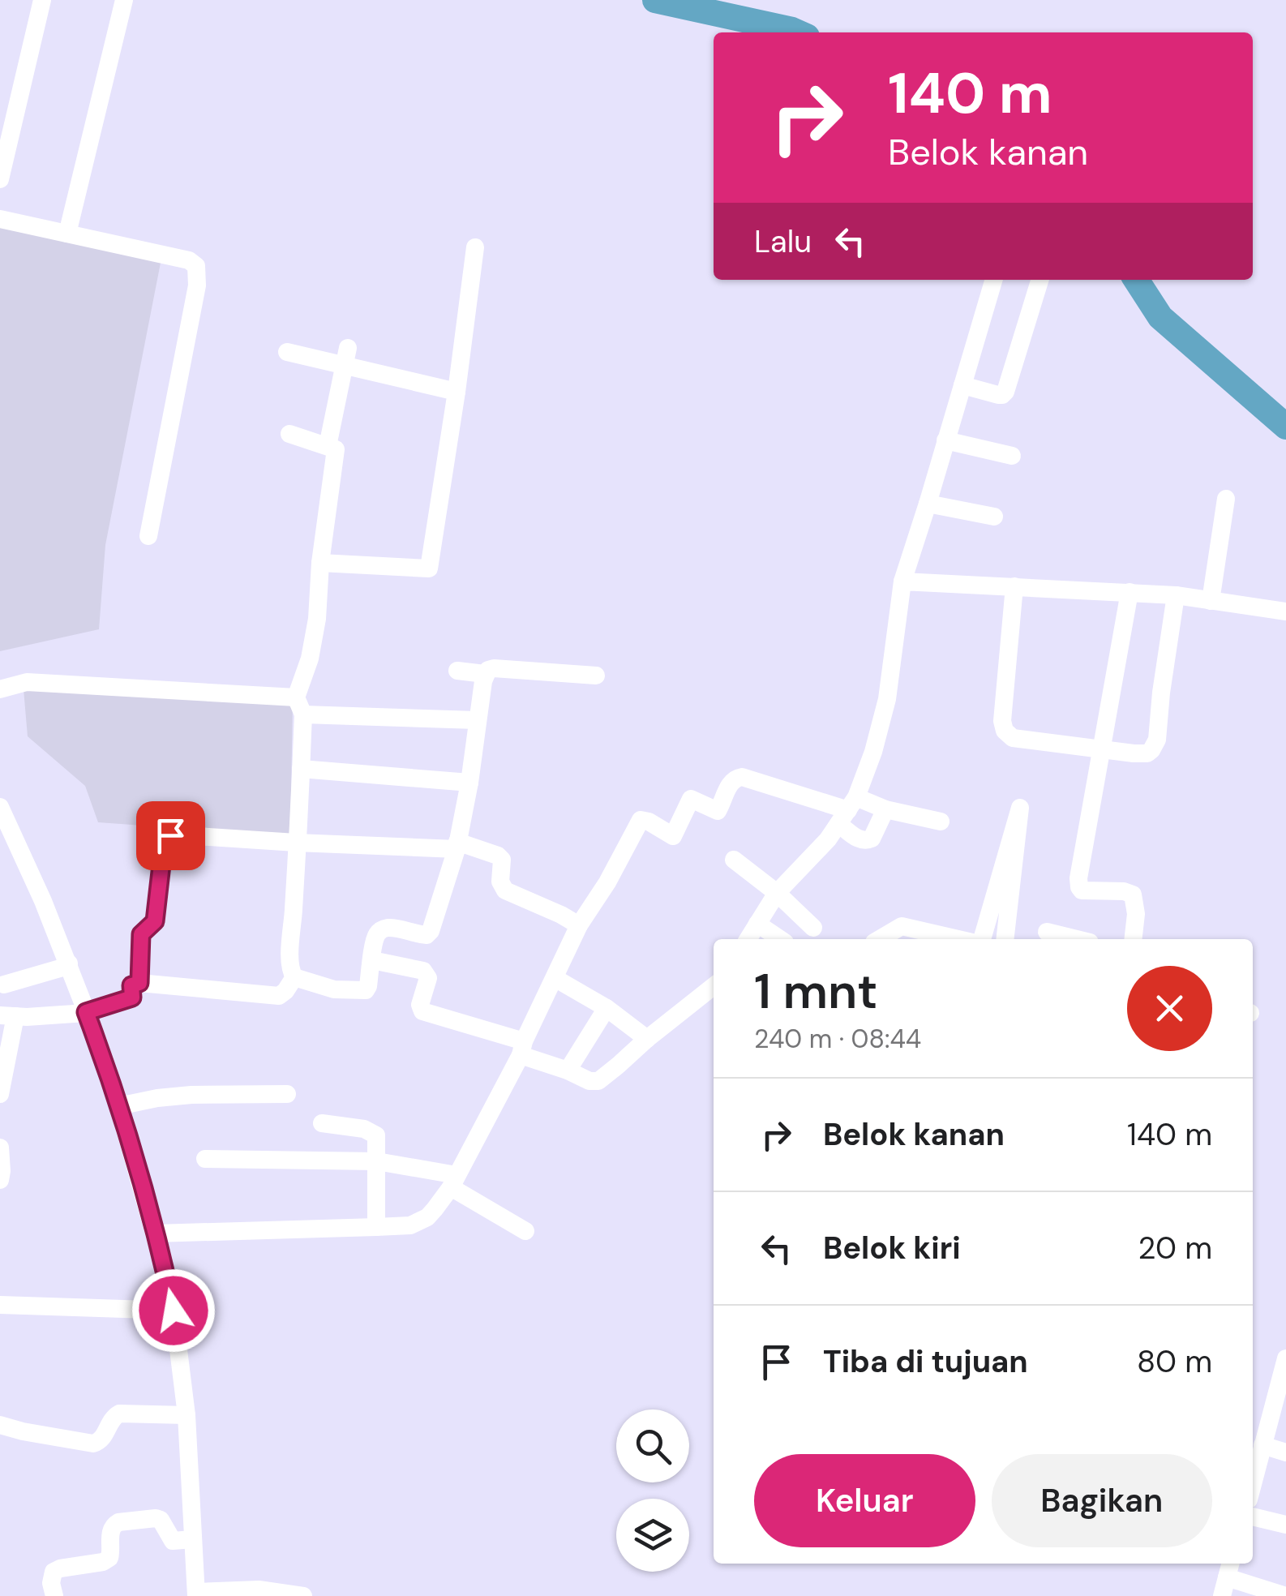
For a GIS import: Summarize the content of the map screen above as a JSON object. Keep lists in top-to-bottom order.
{
  "page": {
    "turn": ["140 m", "Belok kanan"],
    "then": "Lalu",
    "heading": ["1 mnt", "240 m · 08:44"],
    "list": [
      {
        "name": "Belok kanan",
        "value": "140 m"
      },
      {
        "name": "Belok kiri",
        "value": "20 m"
      },
      {
        "name": "Tiba di tujuan",
        "value": "80 m"
      }
    ],
    "buttons": ["Keluar", "Bagikan"]
  }
}
